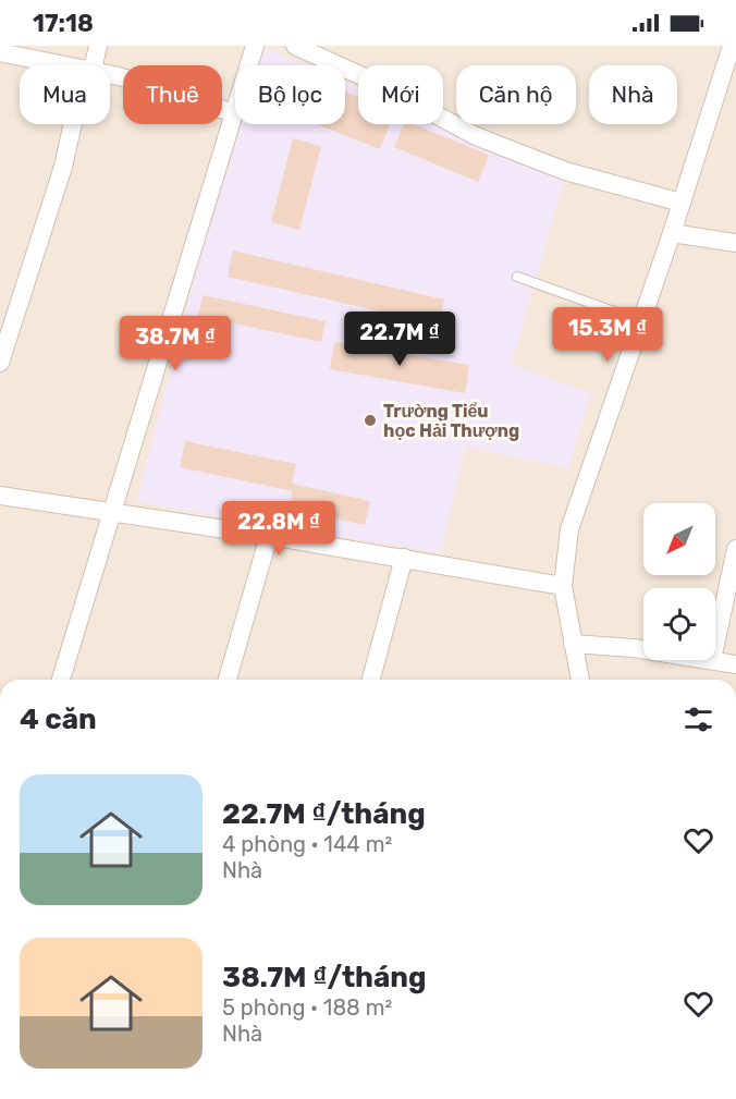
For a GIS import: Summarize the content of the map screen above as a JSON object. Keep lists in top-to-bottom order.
{
  "places": ["Trường Tiểu học Hải Thượng"],
  "north": "bottom left",
  "page": {
    "status": "17:18",
    "chip": [
      "Mua",
      "Thuê",
      "Bộ lọc",
      "Mới",
      "Căn hộ",
      "Nhà"
    ],
    "price": [
      "15.3M ₫",
      "22.7M ₫",
      "38.7M ₫",
      "22.8M ₫"
    ],
    "heading": "4 căn",
    "list": [
      {
        "name": "22.7M ₫/tháng",
        "note": "4 phòng · 144 m² · Nhà"
      },
      {
        "name": "38.7M ₫/tháng",
        "note": "5 phòng · 188 m² · Nhà"
      }
    ]
  }
}
